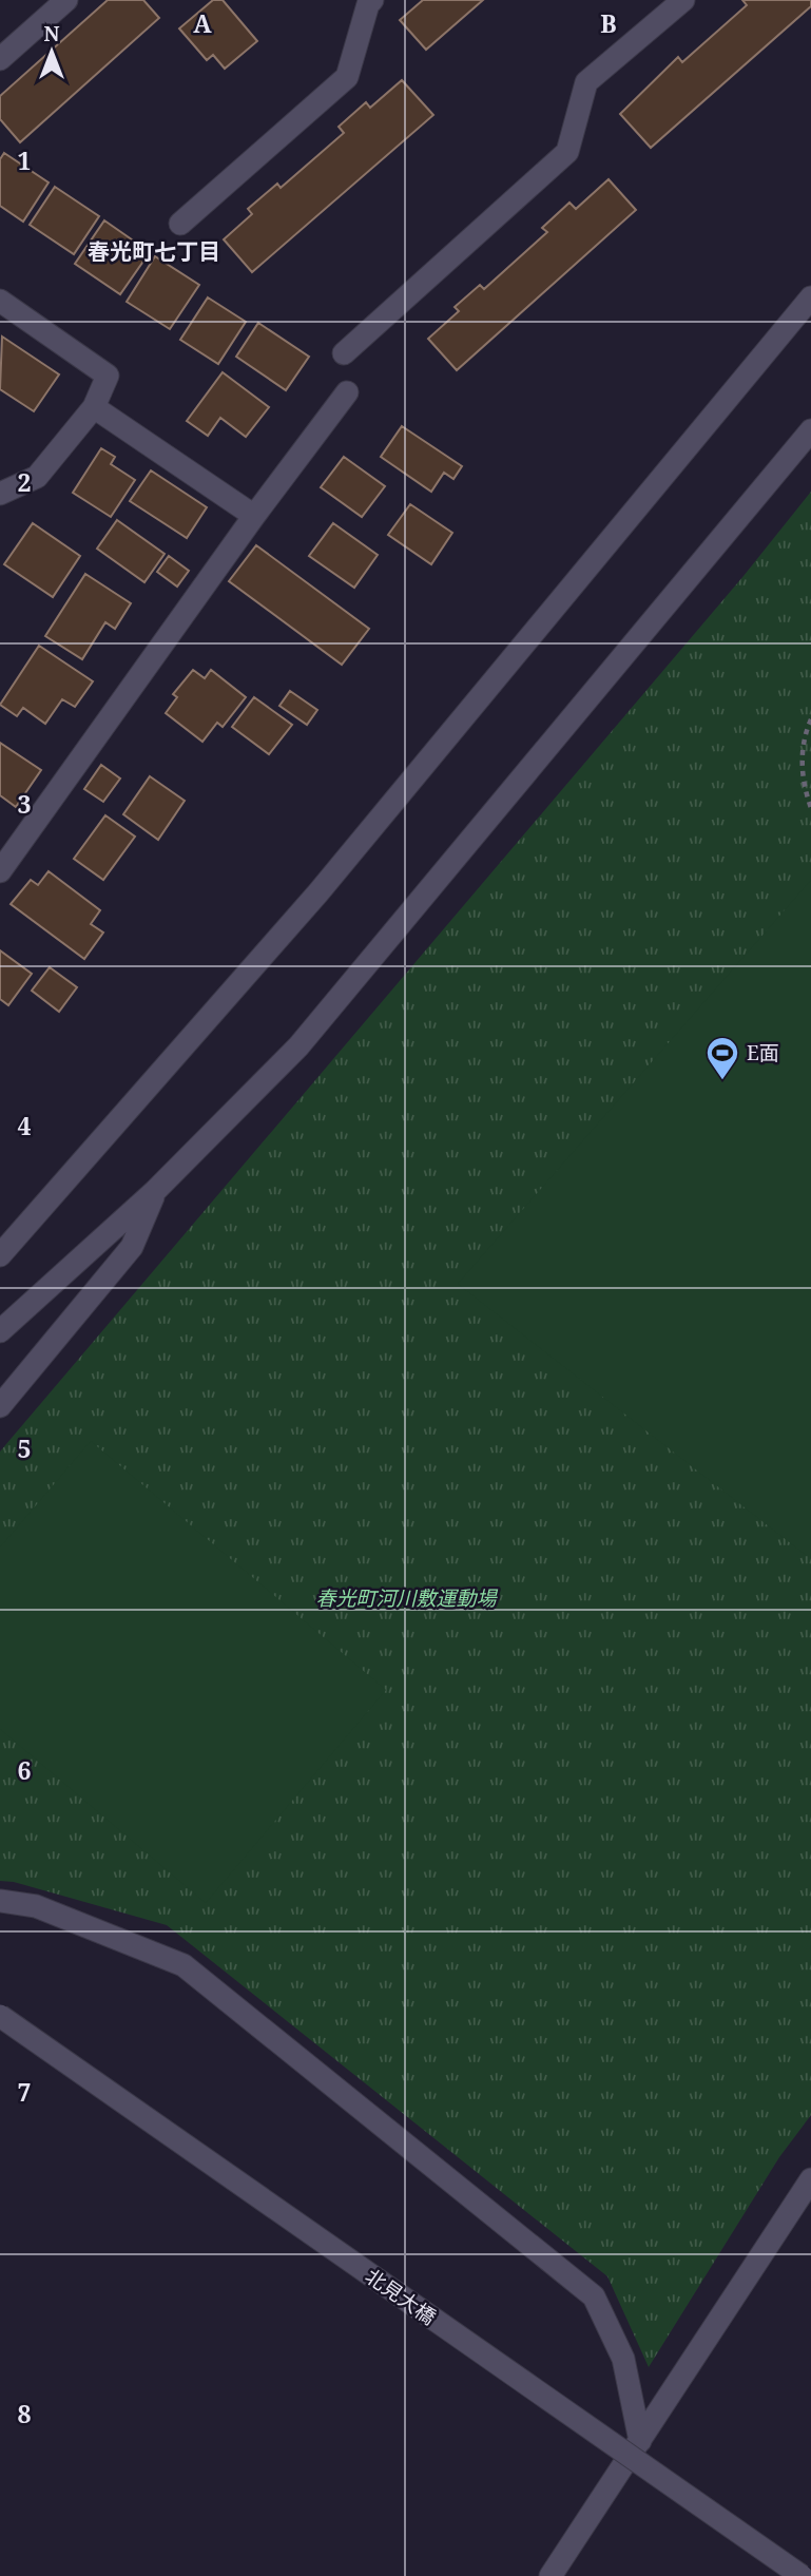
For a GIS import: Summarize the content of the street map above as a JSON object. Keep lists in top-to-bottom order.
{
  "streets": {
    "street": ["北見大橋"]
  },
  "districts": ["春光町七丁目"],
  "parks": ["春光町河川敷運動場"],
  "places": {
    "sports": ["E面"]
  },
  "north": "top",
  "grid": {
    "columns": ["A", "B"],
    "rows": [
      "1",
      "2",
      "3",
      "4",
      "5",
      "6",
      "7",
      "8"
    ]
  }
}
